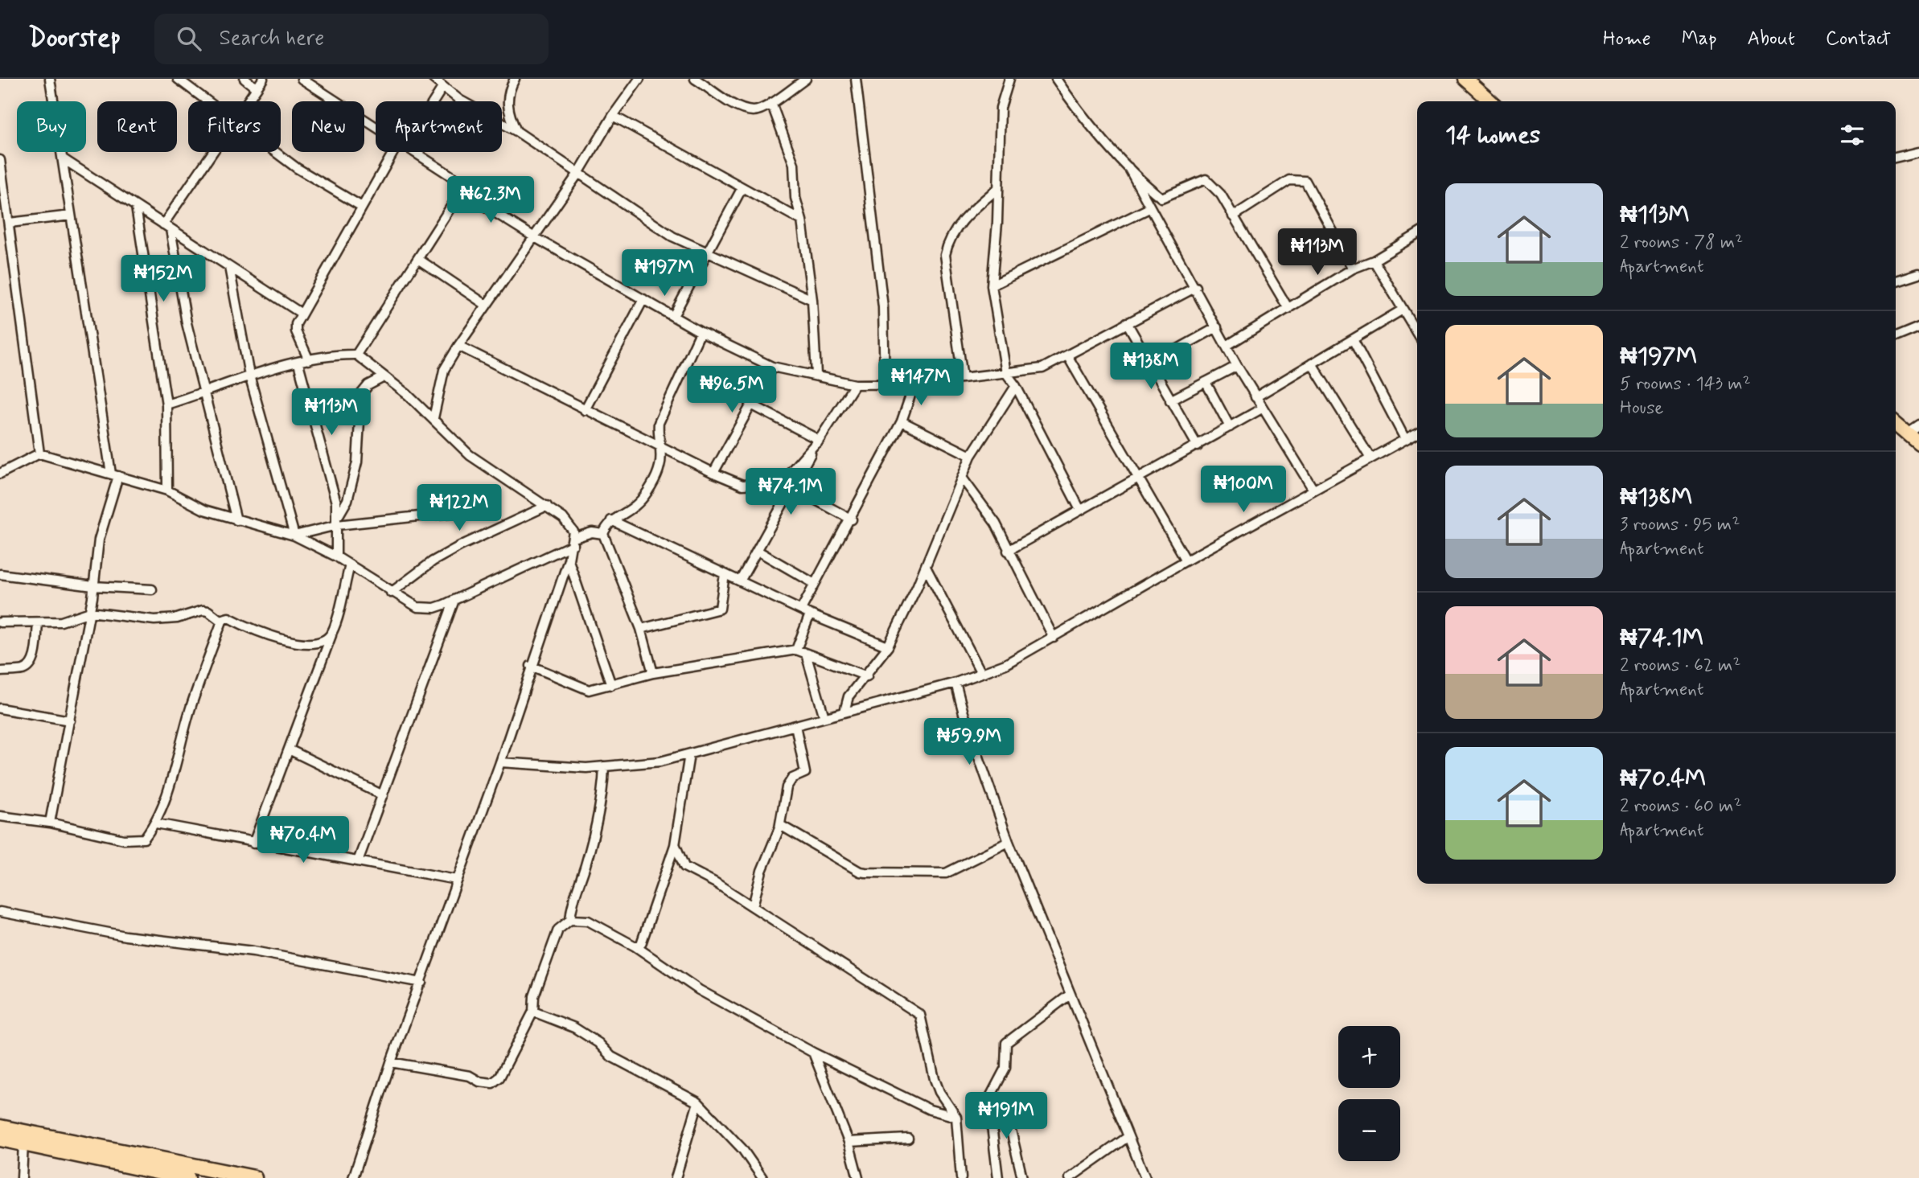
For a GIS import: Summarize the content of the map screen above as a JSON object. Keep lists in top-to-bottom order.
{
  "page": {
    "header": "Doorstep",
    "search": "Search here",
    "nav": [
      "Home",
      "Map",
      "About",
      "Contact"
    ],
    "chip": [
      "Buy",
      "Rent",
      "Filters",
      "New",
      "Apartment"
    ],
    "heading": "14 homes",
    "list": [
      {
        "name": "₦113M",
        "note": "2 rooms · 78 m² · Apartment"
      },
      {
        "name": "₦197M",
        "note": "5 rooms · 143 m² · House"
      },
      {
        "name": "₦138M",
        "note": "3 rooms · 95 m² · Apartment"
      },
      {
        "name": "₦74.1M",
        "note": "2 rooms · 62 m² · Apartment"
      },
      {
        "name": "₦70.4M",
        "note": "2 rooms · 60 m² · Apartment"
      }
    ],
    "price": [
      "₦62.3M",
      "₦113M",
      "₦197M",
      "₦152M",
      "₦138M",
      "₦147M",
      "₦96.5M",
      "₦113M",
      "₦100M",
      "₦74.1M",
      "₦122M",
      "₦59.9M",
      "₦70.4M",
      "₦191M"
    ],
    "map_buttons": ["+", "−"]
  }
}
